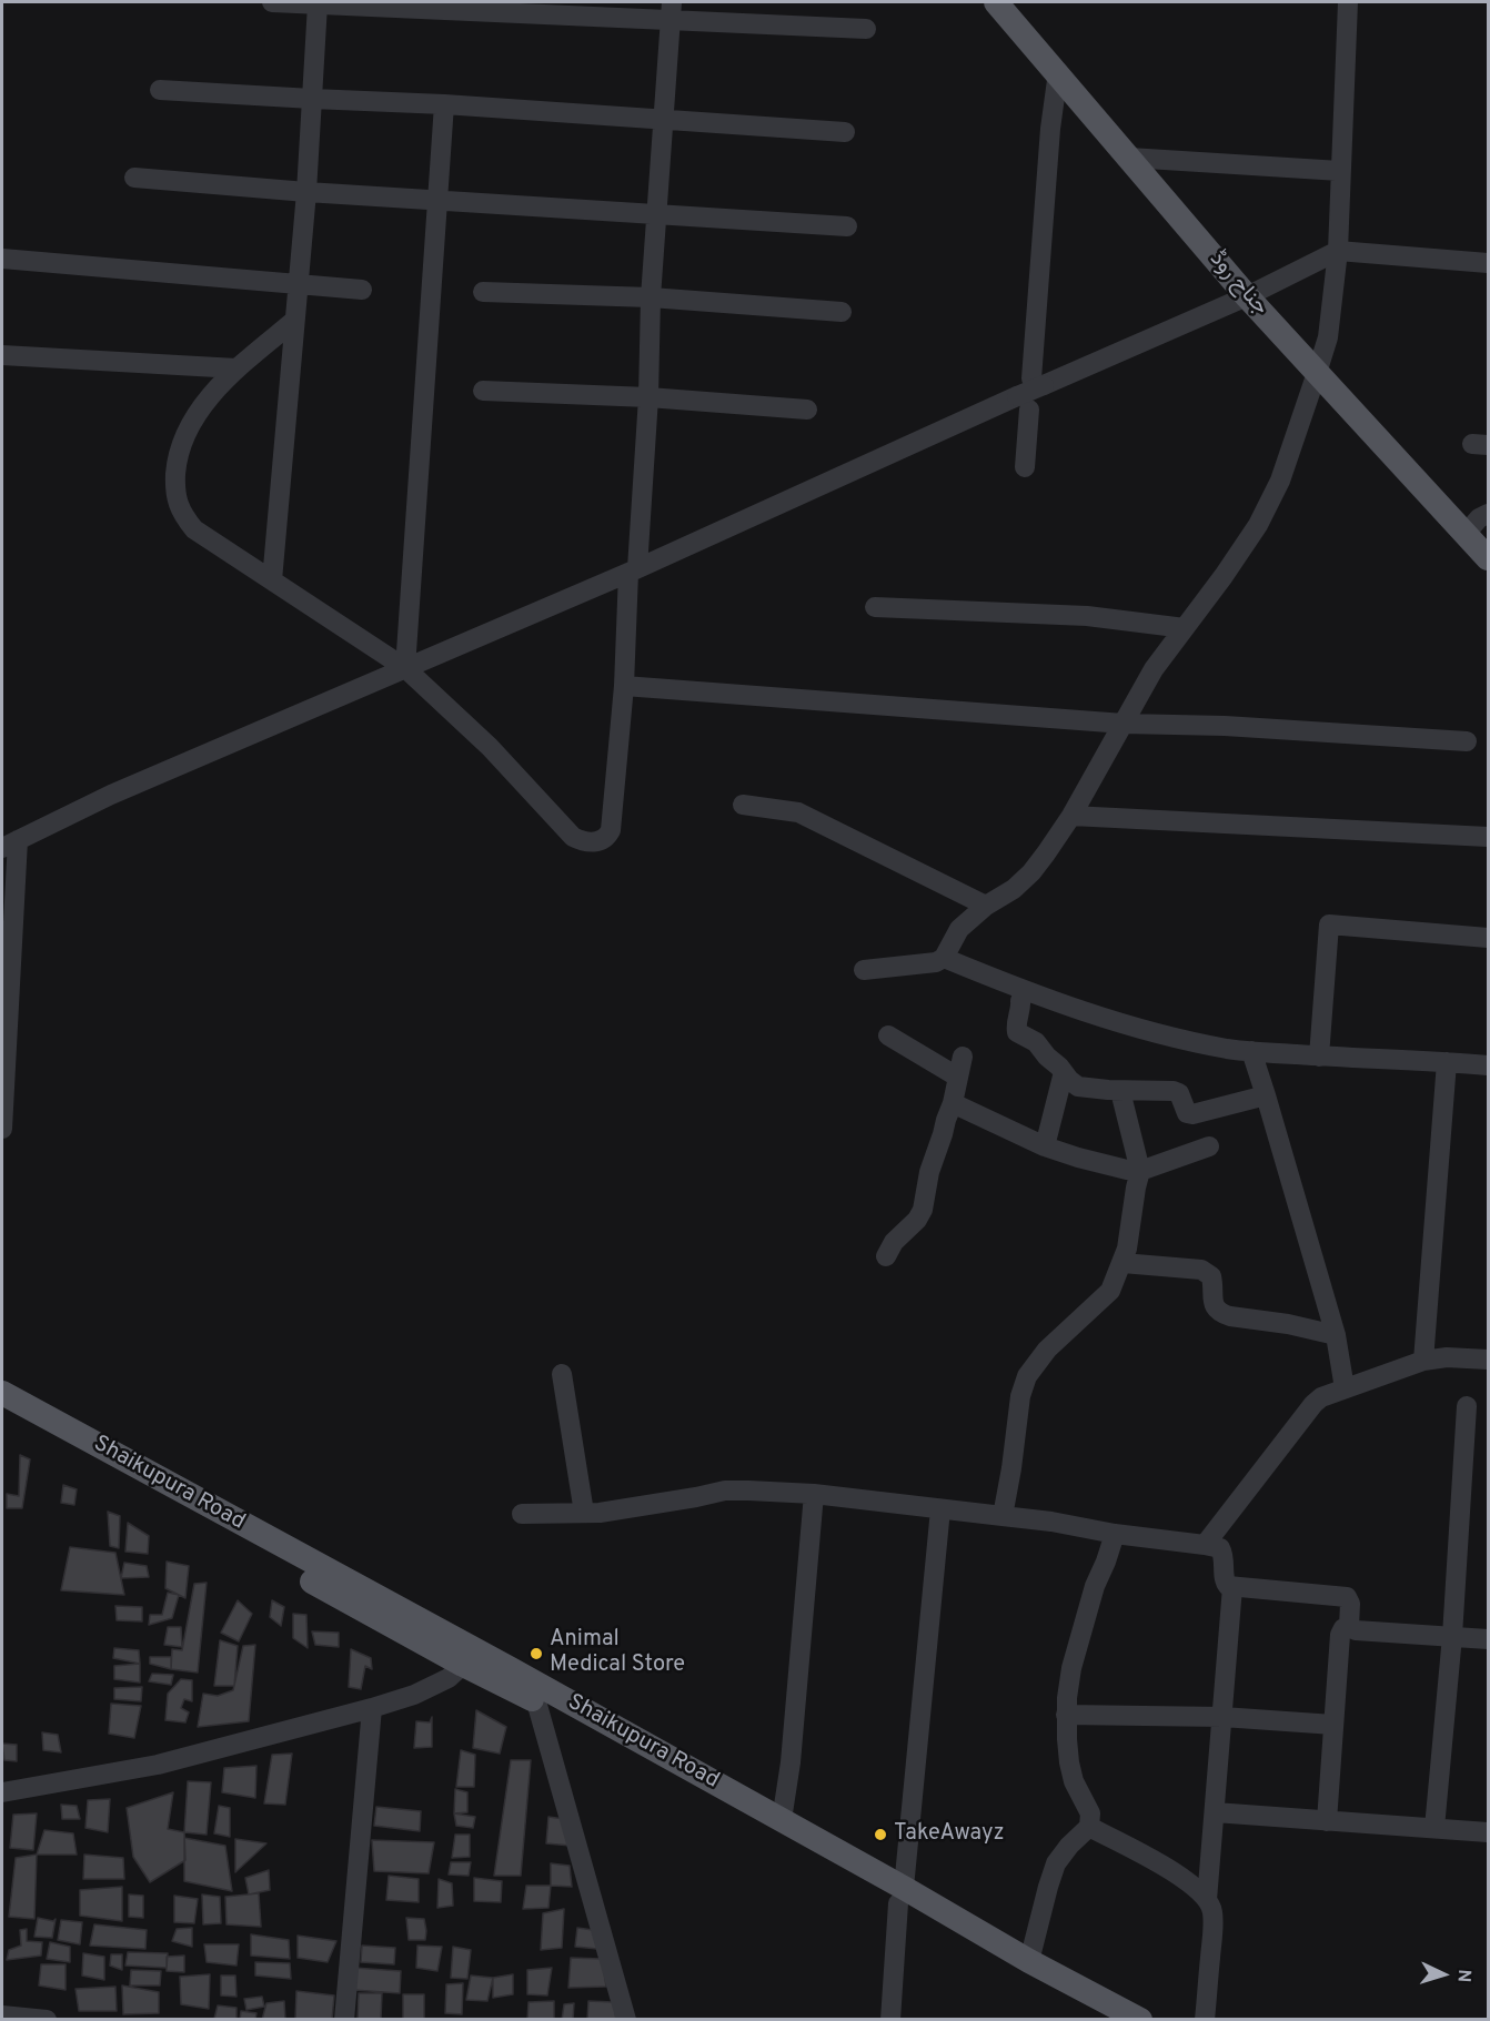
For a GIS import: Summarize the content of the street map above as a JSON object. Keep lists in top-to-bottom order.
{
  "streets": {
    "main road": ["جناح روڈ", "Shaikupura Road"]
  },
  "places": ["Animal Medical Store", "TakeAwayz"],
  "north": "right"
}
